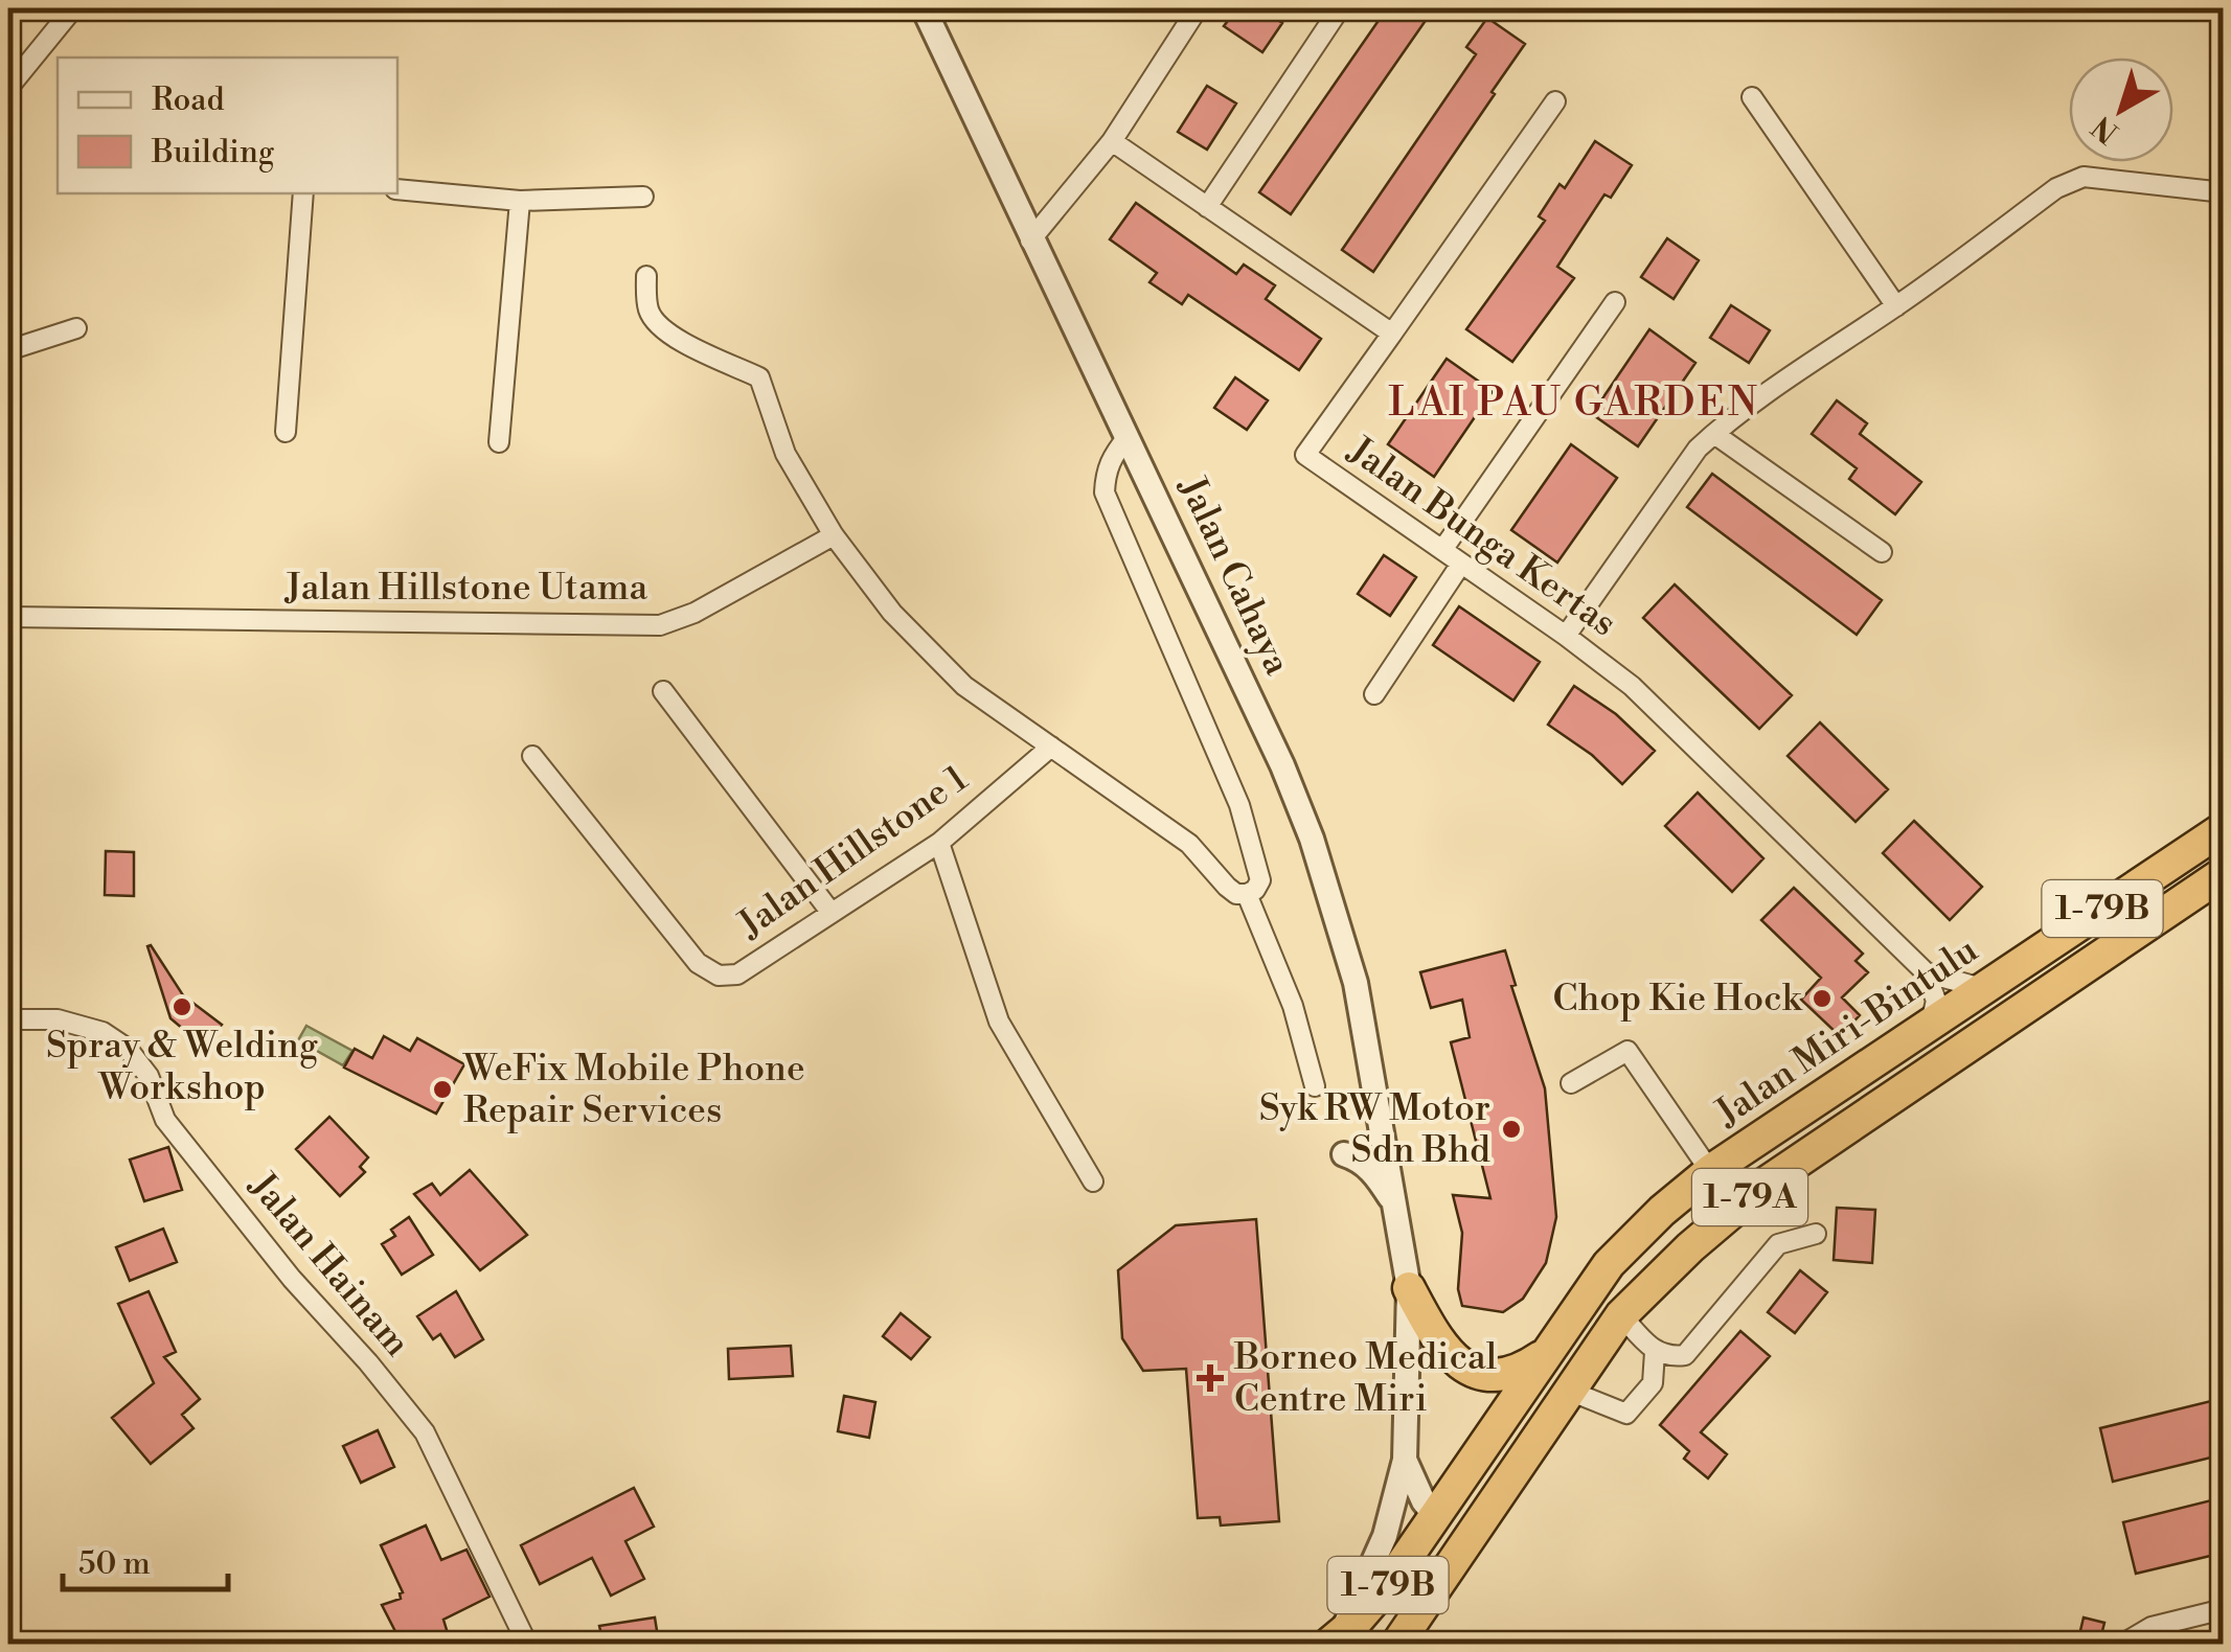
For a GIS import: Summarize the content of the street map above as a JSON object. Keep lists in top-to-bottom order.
{
  "streets": {
    "highway": ["1-79B", "Jalan Miri-Bintulu", "1-79A"],
    "street": [
      "Jalan Bunga Kertas",
      "Jalan Cahaya",
      "Jalan Hillstone Utama",
      "Jalan Hillstone 1",
      "Jalan Hainam"
    ]
  },
  "crossings": [
    ["Jalan Bunga Kertas", "Jalan Miri-Bintulu"]
  ],
  "districts": ["LAI PAU GARDEN"],
  "places": {
    "other": [
      "Chop Kie Hock",
      "Spray & Welding Workshop",
      "WeFix Mobile Phone Repair Services",
      "Syk RW Motor Sdn Bhd"
    ],
    "health": ["Borneo Medical Centre Miri"]
  },
  "legend": ["Road", "Building"],
  "scale_bar": "50 m",
  "north": "bottom left"
}
